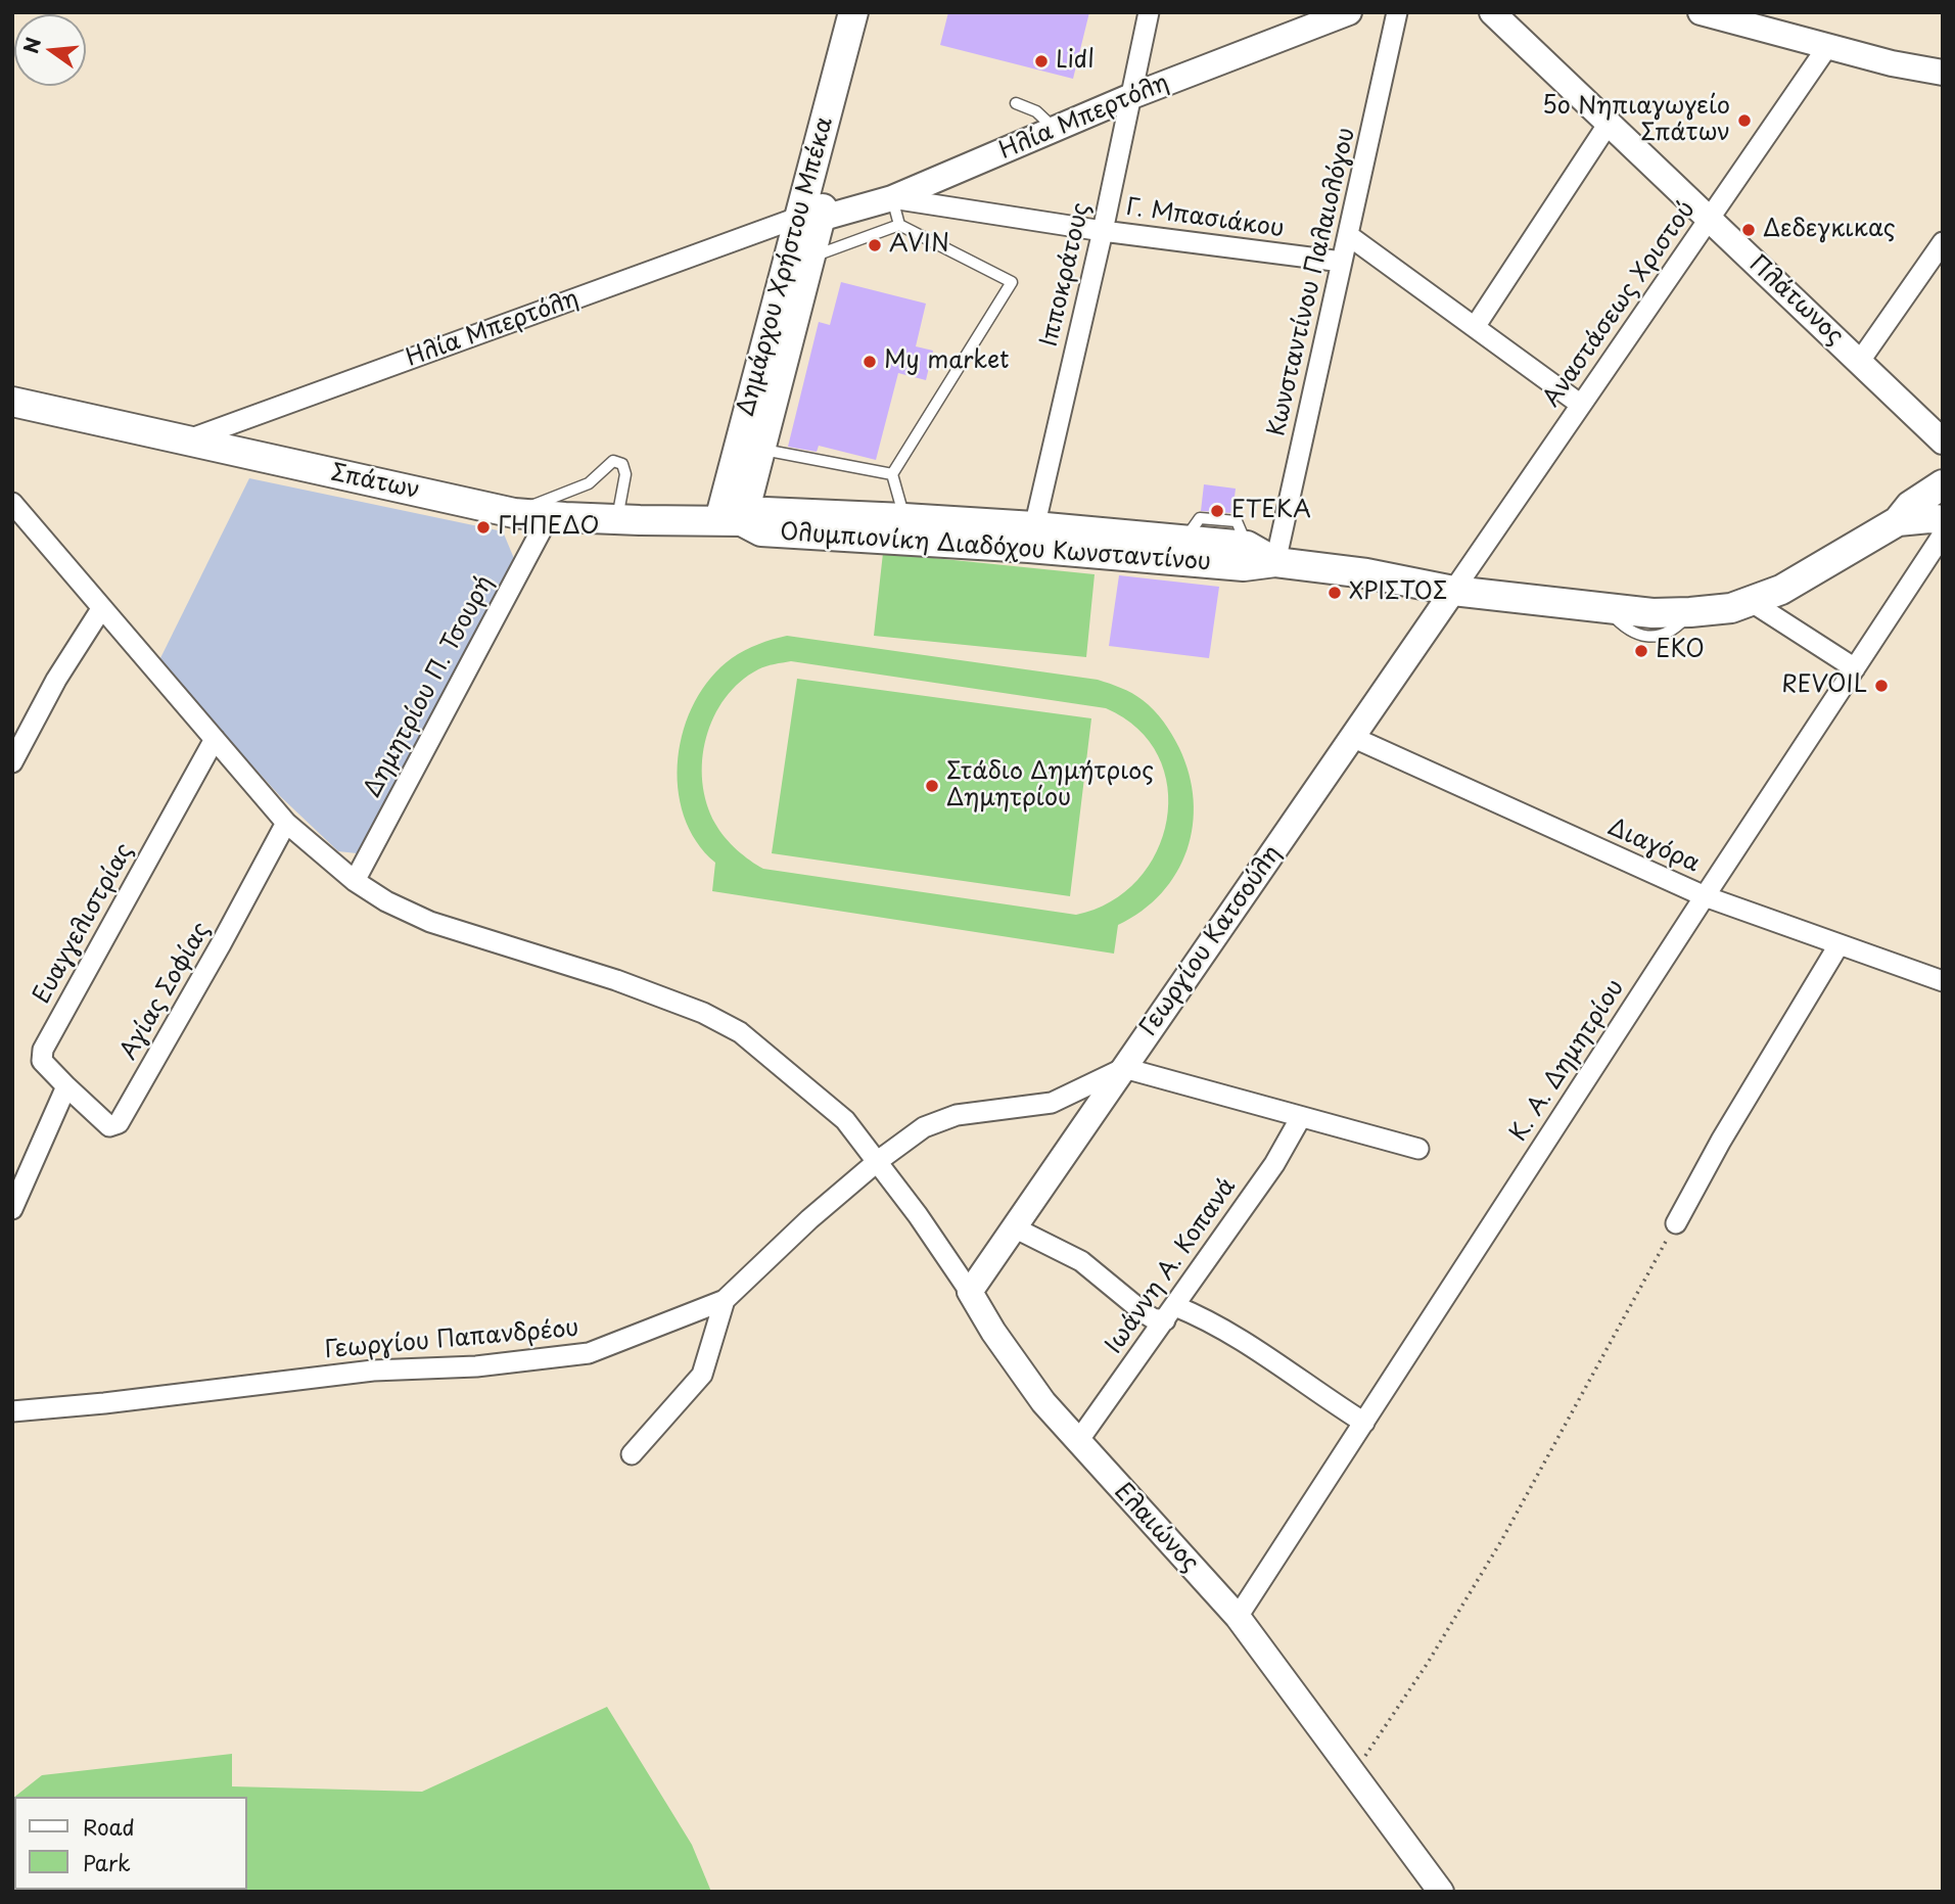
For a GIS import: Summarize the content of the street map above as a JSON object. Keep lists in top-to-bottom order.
{
  "streets": {
    "main road": ["Δημάρχου Χρήστου Μπέκα", "Σπάτων", "Ολυμπιονίκη Διαδόχου Κωνσταντίνου"],
    "street": [
      "Ηλία Μπερτόλη",
      "Γ. Μπασιάκου",
      "Ιπποκράτους",
      "Κωνσταντίνου Παλαιολόγου",
      "Πλάτωνος",
      "Αναστάσεως Χριστού",
      "Δημητρίου Π. Τσουρή",
      "Διαγόρα",
      "Ευαγγελιστρίας",
      "Γεωργίου Κατσούλη",
      "Αγίας Σοφίας",
      "Κ. Α. Δημητρίου",
      "Ιωάννη Α. Κοπανά",
      "Γεωργίου Παπανδρέου",
      "Ελαιώνος"
    ]
  },
  "crossings": [
    ["Ηλία Μπερτόλη", "Γ. Μπασιάκου"],
    ["Ηλία Μπερτόλη", "Δημάρχου Χρήστου Μπέκα"],
    ["Ηλία Μπερτόλη", "Ιπποκράτους"],
    ["Ηλία Μπερτόλη", "Σπάτων"],
    ["Γ. Μπασιάκου", "Ιπποκράτους"],
    ["Γ. Μπασιάκου", "Κωνσταντίνου Παλαιολόγου"],
    ["Δημάρχου Χρήστου Μπέκα", "Σπάτων"],
    ["Δημάρχου Χρήστου Μπέκα", "Ολυμπιονίκη Διαδόχου Κωνσταντίνου"],
    ["Ιπποκράτους", "Ολυμπιονίκη Διαδόχου Κωνσταντίνου"],
    ["Κωνσταντίνου Παλαιολόγου", "Ολυμπιονίκη Διαδόχου Κωνσταντίνου"],
    ["Πλάτωνος", "Αναστάσεως Χριστού"],
    ["Αναστάσεως Χριστού", "Ολυμπιονίκη Διαδόχου Κωνσταντίνου"],
    ["Αναστάσεως Χριστού", "Γεωργίου Κατσούλη"],
    ["Σπάτων", "Ολυμπιονίκη Διαδόχου Κωνσταντίνου"],
    ["Σπάτων", "Δημητρίου Π. Τσουρή"],
    ["Ολυμπιονίκη Διαδόχου Κωνσταντίνου", "Γεωργίου Κατσούλη"],
    ["Δημητρίου Π. Τσουρή", "Ελαιώνος"],
    ["Διαγόρα", "Γεωργίου Κατσούλη"],
    ["Διαγόρα", "Κ. Α. Δημητρίου"],
    ["Ευαγγελιστρίας", "Αγίας Σοφίας"],
    ["Ευαγγελιστρίας", "Ελαιώνος"],
    ["Γεωργίου Κατσούλη", "Γεωργίου Παπανδρέου"],
    ["Γεωργίου Κατσούλη", "Ελαιώνος"],
    ["Αγίας Σοφίας", "Ελαιώνος"],
    ["Κ. Α. Δημητρίου", "Ελαιώνος"],
    ["Ιωάννη Α. Κοπανά", "Ελαιώνος"],
    ["Γεωργίου Παπανδρέου", "Ελαιώνος"]
  ],
  "places": [
    "Lidl",
    "5ο Νηπιαγωγείο Σπάτων",
    "Δεδεγκικας",
    "AVIN",
    "My market",
    "ΕΤΕΚΑ",
    "ΓΗΠΕΔΟ",
    "ΧΡΙΣΤΟΣ",
    "EKO",
    "REVOIL",
    "Στάδιο Δημήτριος Δημητρίου"
  ],
  "legend": ["Road", "Park"],
  "north": "left"
}
